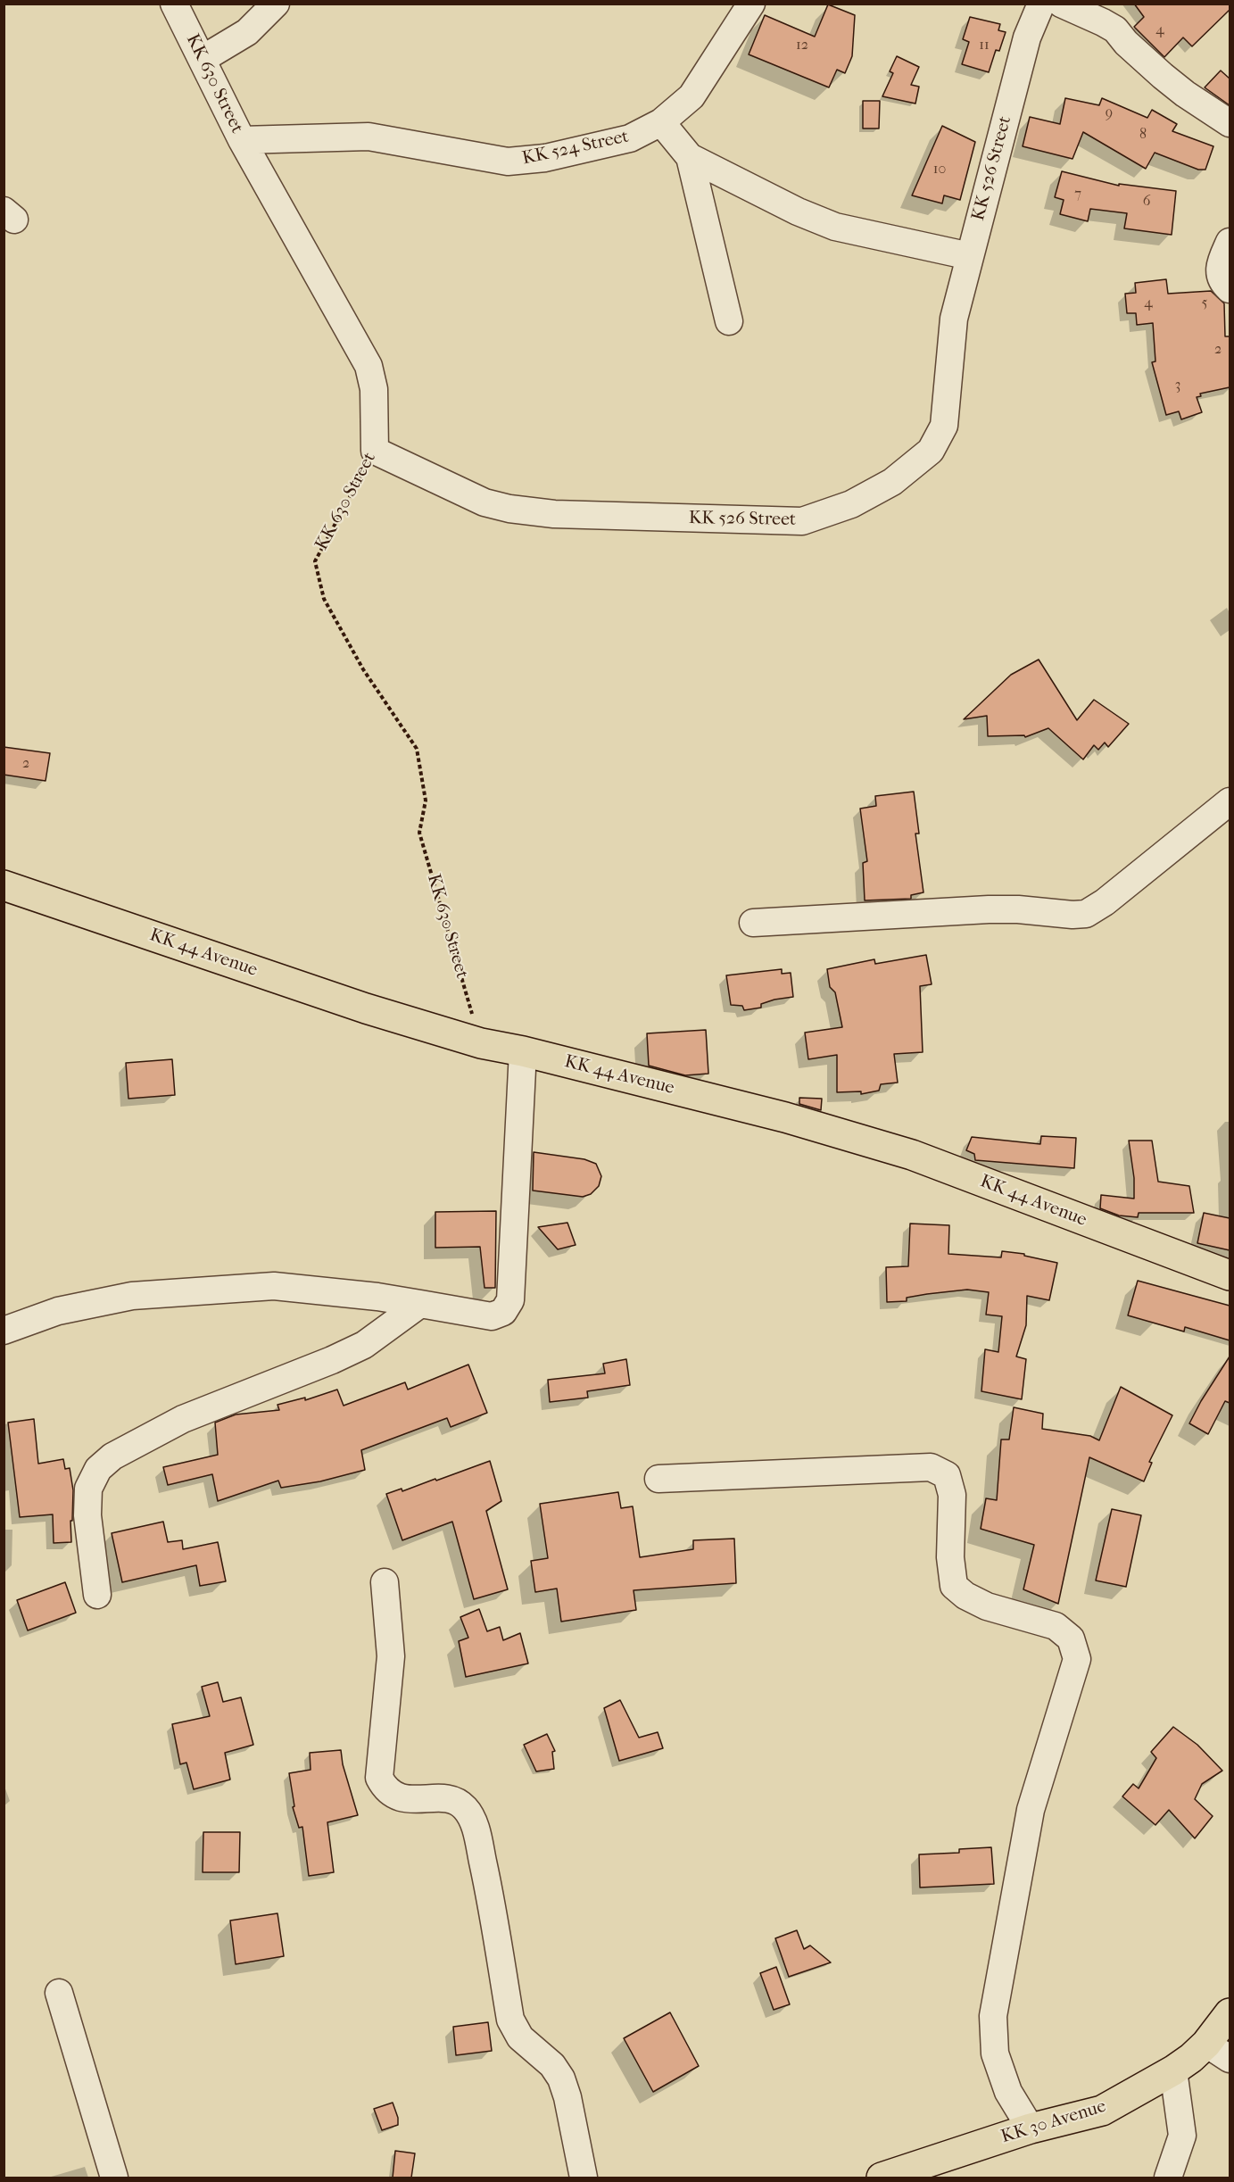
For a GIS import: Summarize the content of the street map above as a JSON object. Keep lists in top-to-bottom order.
{
  "streets": {
    "main road": ["KK 44 Avenue", "KK 30 Avenue"],
    "street": ["KK 630 Street", "KK 524 Street", "KK 526 Street"]
  },
  "crossings": [
    ["KK 630 Street", "KK 524 Street"],
    ["KK 630 Street", "KK 526 Street"],
    ["KK 630 Street", "KK 44 Avenue"]
  ],
  "house_numbers": [
    "4",
    "12",
    "11",
    "9",
    "8",
    "10",
    "7",
    "6",
    "4",
    "5",
    "2",
    "3",
    "2"
  ]
}
